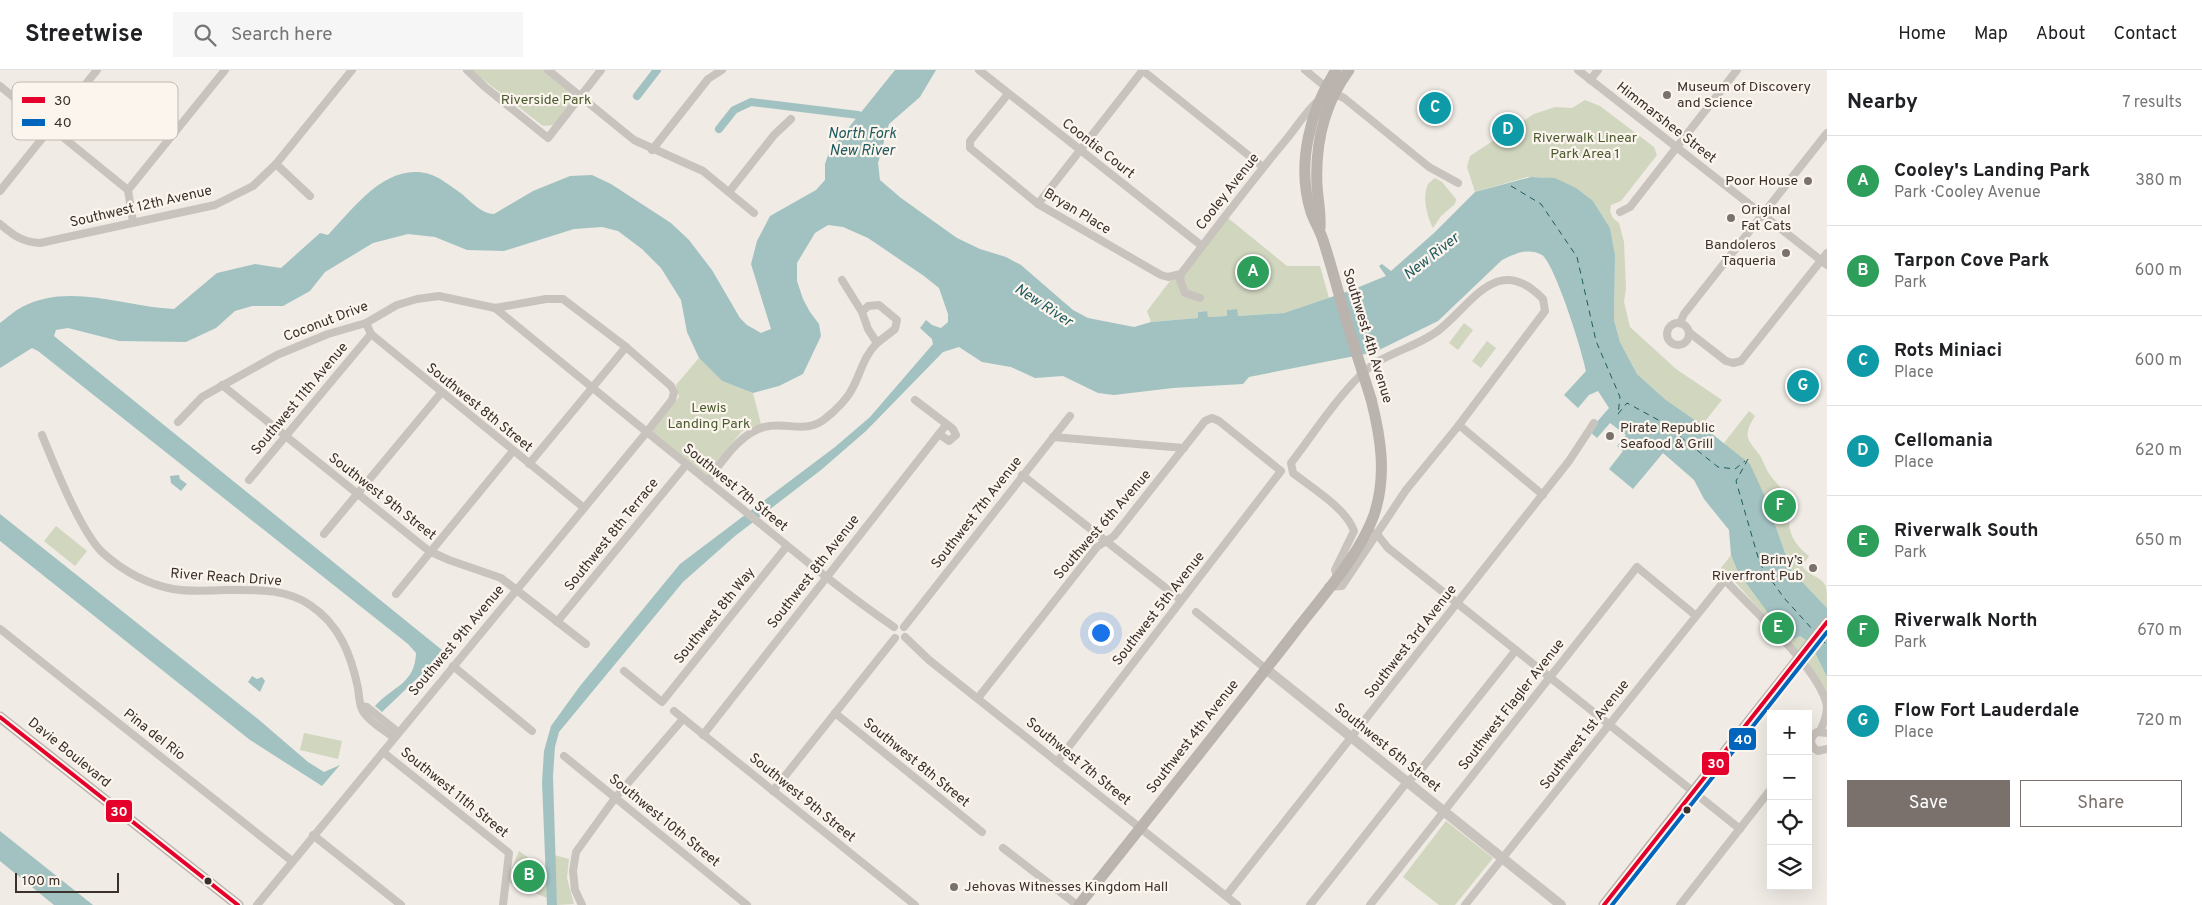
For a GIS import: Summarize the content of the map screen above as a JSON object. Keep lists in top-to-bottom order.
{
  "streets": {
    "main road": ["Southwest 4th Avenue", "Davie Boulevard"],
    "street": [
      "Himmarshee Street",
      "Coontie Court",
      "Cooley Avenue",
      "Southwest 12th Avenue",
      "Bryan Place",
      "Coconut Drive",
      "Southwest 11th Avenue",
      "Southwest 8th Street",
      "Southwest 7th Street",
      "Southwest 9th Street",
      "Southwest 7th Avenue",
      "Southwest 6th Avenue",
      "Southwest 8th Terrace",
      "Southwest 8th Avenue",
      "River Reach Drive",
      "Southwest 5th Avenue",
      "Southwest 8th Way",
      "Southwest 9th Avenue",
      "Southwest 3rd Avenue",
      "Southwest Flagler Avenue",
      "Pina del Rio",
      "Southwest 1st Avenue",
      "Southwest 6th Street",
      "Southwest 11th Street",
      "Southwest 10th Street"
    ]
  },
  "crossings": [
    ["Coontie Court", "Cooley Avenue"],
    ["Coontie Court", "Bryan Place"],
    ["Cooley Avenue", "Bryan Place"],
    ["Cooley Avenue", "Southwest 4th Avenue"],
    ["Coconut Drive", "Southwest 8th Street"],
    ["Coconut Drive", "Southwest 7th Street"],
    ["Coconut Drive", "Southwest 9th Street"],
    ["Coconut Drive", "Southwest 9th Avenue"],
    ["Southwest 4th Avenue", "Southwest 7th Street"],
    ["Southwest 4th Avenue", "Southwest 6th Street"],
    ["Southwest 11th Avenue", "Southwest 8th Street"],
    ["Southwest 11th Avenue", "Southwest 9th Street"],
    ["Southwest 8th Street", "Southwest 9th Avenue"],
    ["Southwest 7th Street", "Southwest 7th Avenue"],
    ["Southwest 7th Street", "Southwest 6th Avenue"],
    ["Southwest 7th Street", "Southwest 8th Terrace"],
    ["Southwest 7th Street", "Southwest 8th Avenue"],
    ["Southwest 7th Street", "Southwest 5th Avenue"],
    ["Southwest 7th Street", "Southwest 8th Way"],
    ["Southwest 7th Street", "Southwest 9th Avenue"],
    ["Southwest 7th Street", "Southwest 3rd Avenue"],
    ["Southwest 9th Street", "Southwest 8th Terrace"],
    ["Southwest 9th Street", "Southwest 8th Avenue"],
    ["Southwest 9th Street", "Southwest 9th Avenue"],
    ["Southwest 6th Avenue", "Southwest 5th Avenue"],
    ["River Reach Drive", "Southwest 9th Avenue"],
    ["Southwest 9th Avenue", "Pina del Rio"],
    ["Southwest 9th Avenue", "Southwest 11th Street"],
    ["Southwest 3rd Avenue", "Southwest 6th Street"],
    ["Southwest Flagler Avenue", "Southwest 1st Avenue"],
    ["Southwest Flagler Avenue", "Southwest 6th Street"],
    ["Southwest 1st Avenue", "Southwest 6th Street"]
  ],
  "water": ["North Fork New River", "New River"],
  "parks": ["Riverside Park", "Riverwalk Linear Park Area 1", "Lewis Landing Park"],
  "places": [
    "Museum of Discovery and Science",
    "Poor House",
    "Original Fat Cats",
    "Bandoleros Taqueria",
    "Pirate Republic Seafood & Grill",
    "Briny’s Riverfront Pub",
    "Jehovas Witnesses Kingdom Hall"
  ],
  "lines": ["transit line 30", "transit line 40"],
  "legend": ["30", "40"],
  "scale_bar": "100 m",
  "page": {
    "header": "Streetwise",
    "search": "Search here",
    "nav": [
      "Home",
      "Map",
      "About",
      "Contact"
    ],
    "heading": ["Nearby", "7 results"],
    "pins": [
      "C",
      "D",
      "A",
      "G",
      "F",
      "E",
      "B"
    ],
    "list": [
      {
        "mark": "A",
        "name": "Cooley's Landing Park",
        "note": "Park · Cooley Avenue",
        "value": "380 m"
      },
      {
        "mark": "B",
        "name": "Tarpon Cove Park",
        "note": "Park",
        "value": "600 m"
      },
      {
        "mark": "C",
        "name": "Rots Miniaci",
        "note": "Place",
        "value": "600 m"
      },
      {
        "mark": "D",
        "name": "Cellomania",
        "note": "Place",
        "value": "620 m"
      },
      {
        "mark": "E",
        "name": "Riverwalk South",
        "note": "Park",
        "value": "650 m"
      },
      {
        "mark": "F",
        "name": "Riverwalk North",
        "note": "Park",
        "value": "670 m"
      },
      {
        "mark": "G",
        "name": "Flow Fort Lauderdale",
        "note": "Place",
        "value": "720 m"
      }
    ],
    "map_buttons": ["+", "−"],
    "buttons": ["Save", "Share"],
    "scale": "100 m"
  }
}
